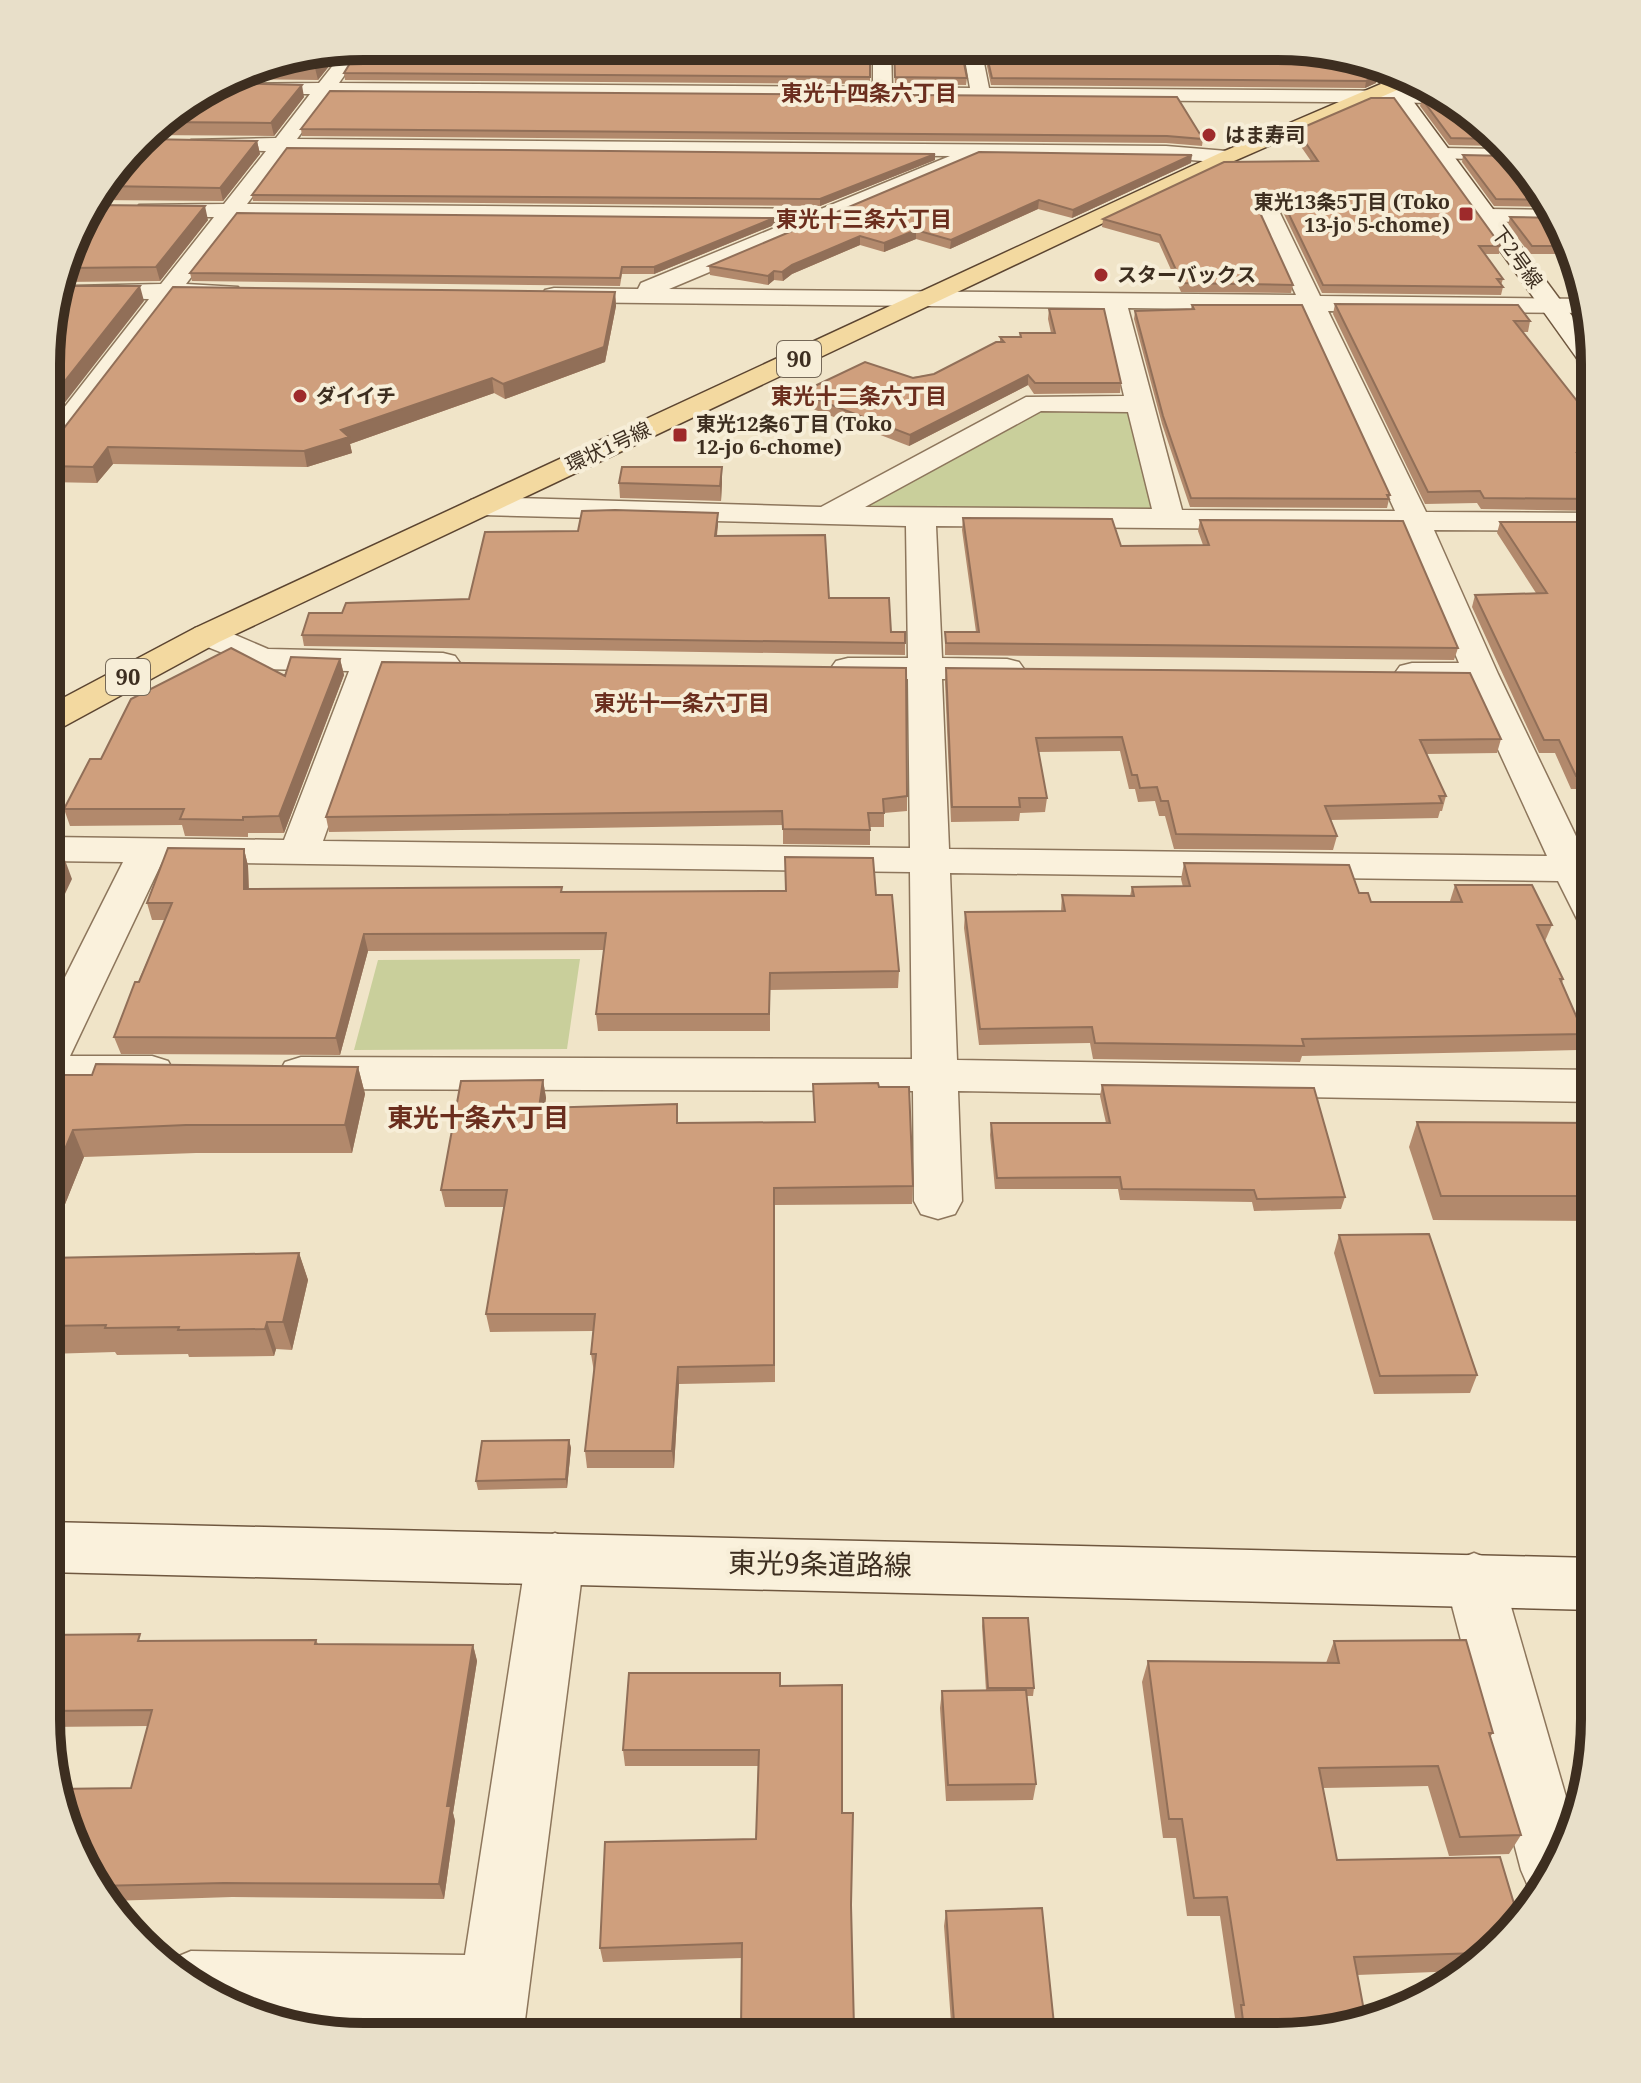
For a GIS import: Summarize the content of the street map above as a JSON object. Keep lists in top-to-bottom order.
{
  "streets": {
    "main road": ["90", "環状1号線"],
    "street": ["下2号線", "東光9条道路線"]
  },
  "districts": [
    "東光十四条六丁目",
    "東光十三条六丁目",
    "東光十二条六丁目",
    "東光十一条六丁目",
    "東光十条六丁目"
  ],
  "places": {
    "other": ["はま寿司", "スターバックス", "ダイイチ"],
    "transit": ["東光13条5丁目 (Toko 13-jo 5-chome)", "東光12条6丁目 (Toko 12-jo 6-chome)"]
  }
}
